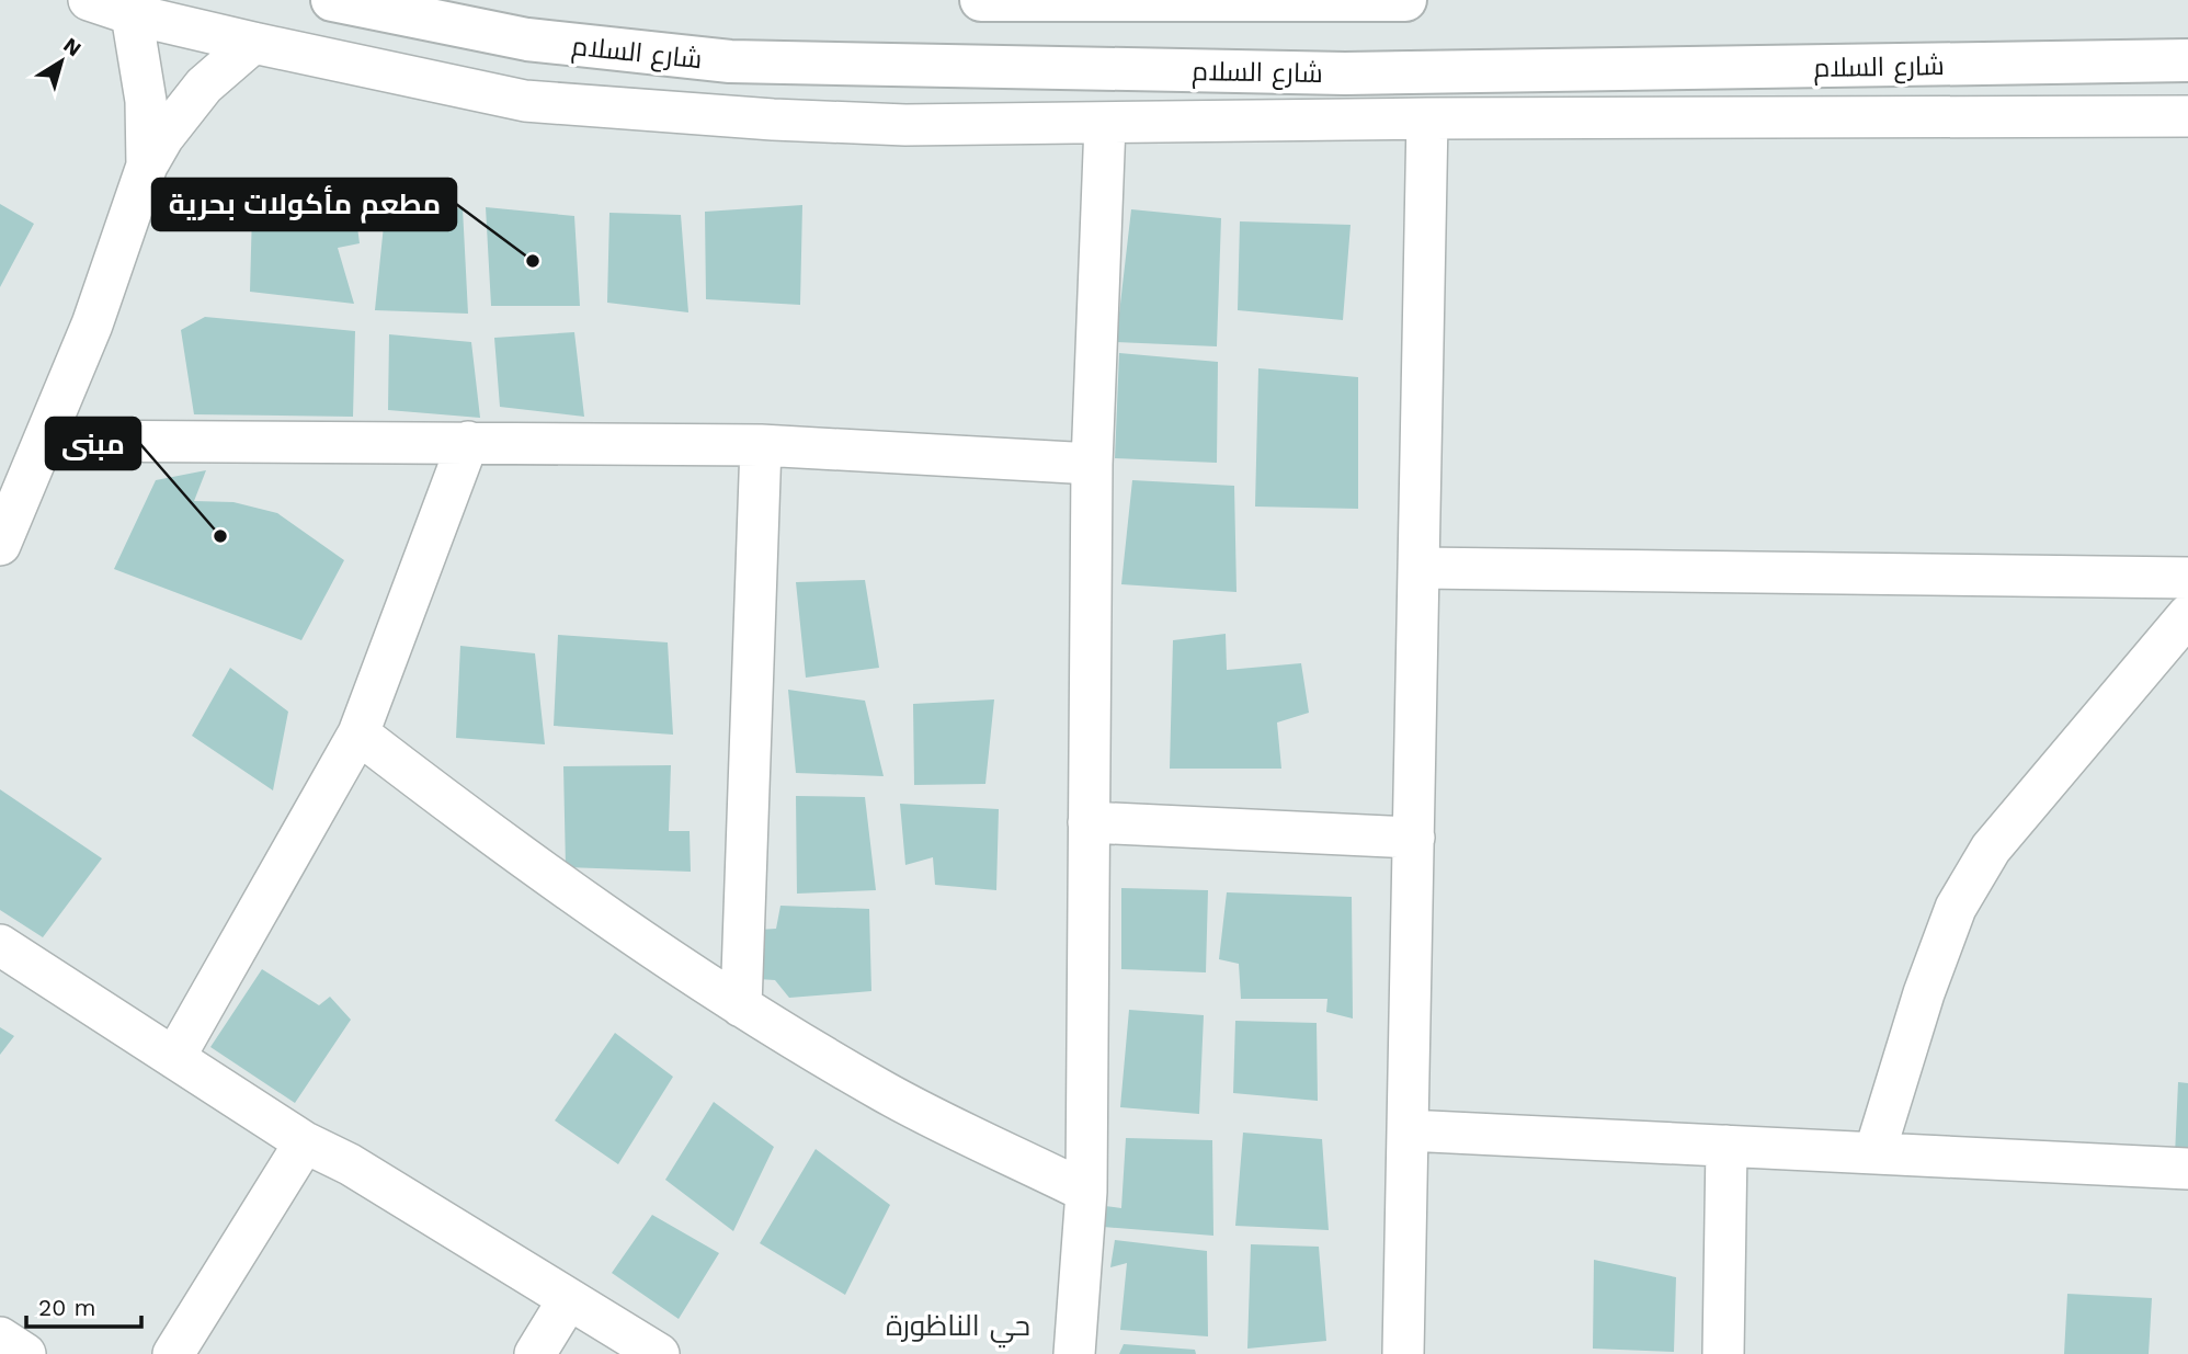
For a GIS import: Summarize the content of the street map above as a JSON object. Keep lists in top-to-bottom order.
{
  "streets": {
    "highway": ["شارع السلام"]
  },
  "districts": ["حي الناظورة"],
  "places": ["مطعم مأكولات بحرية", "مبنى"],
  "scale_bar": "20 m",
  "north": "top right"
}
